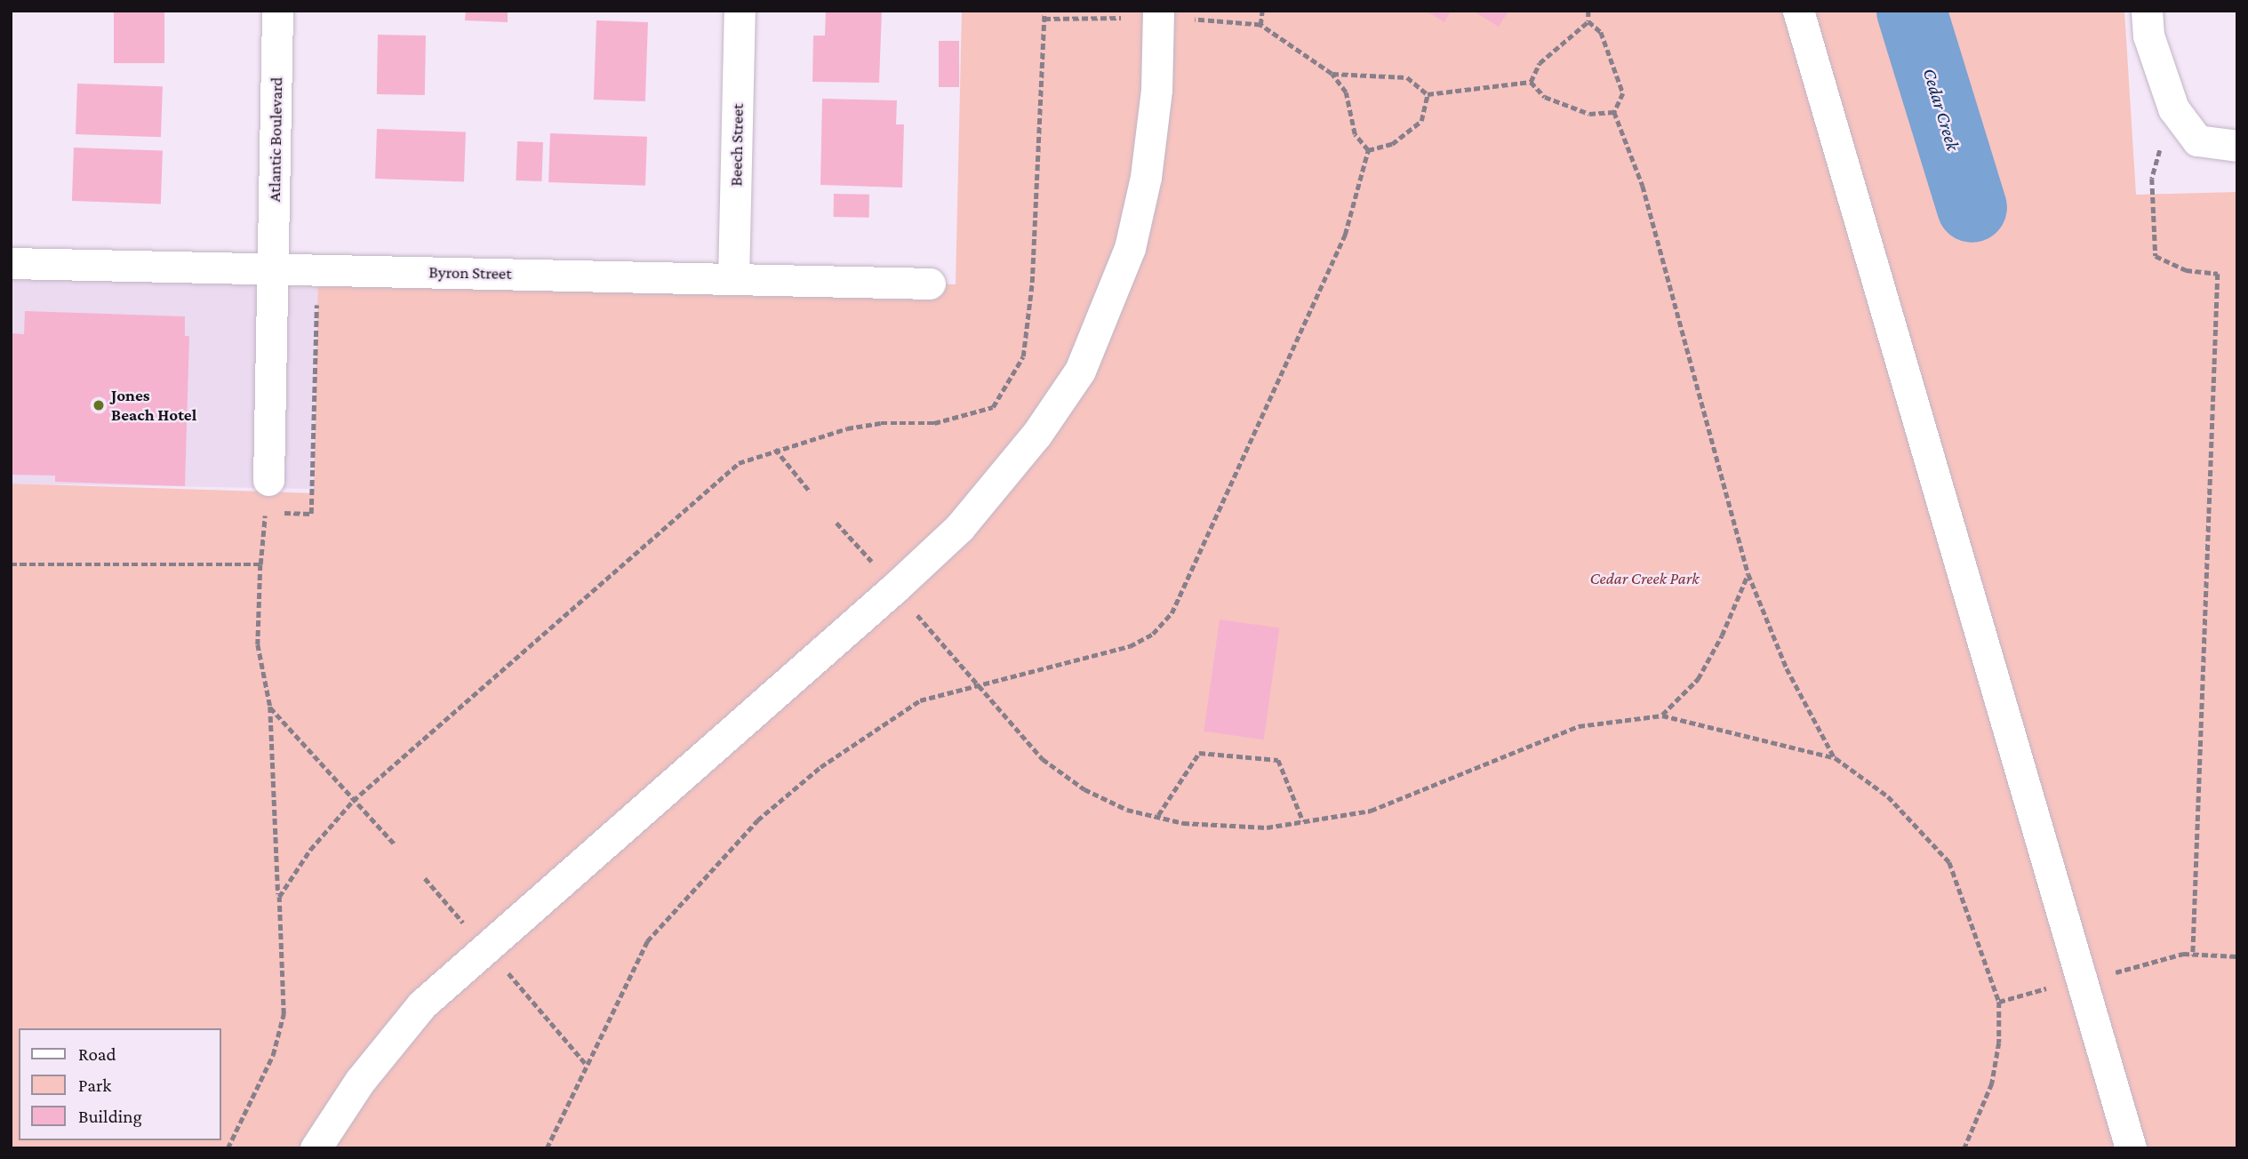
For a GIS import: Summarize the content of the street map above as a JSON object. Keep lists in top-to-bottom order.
{
  "streets": {
    "street": ["Atlantic Boulevard", "Beech Street", "Byron Street"]
  },
  "crossings": [
    ["Atlantic Boulevard", "Byron Street"],
    ["Beech Street", "Byron Street"]
  ],
  "water": ["Cedar Creek"],
  "parks": ["Cedar Creek Park"],
  "places": ["Jones Beach Hotel"],
  "legend": ["Road", "Park", "Building"]
}
